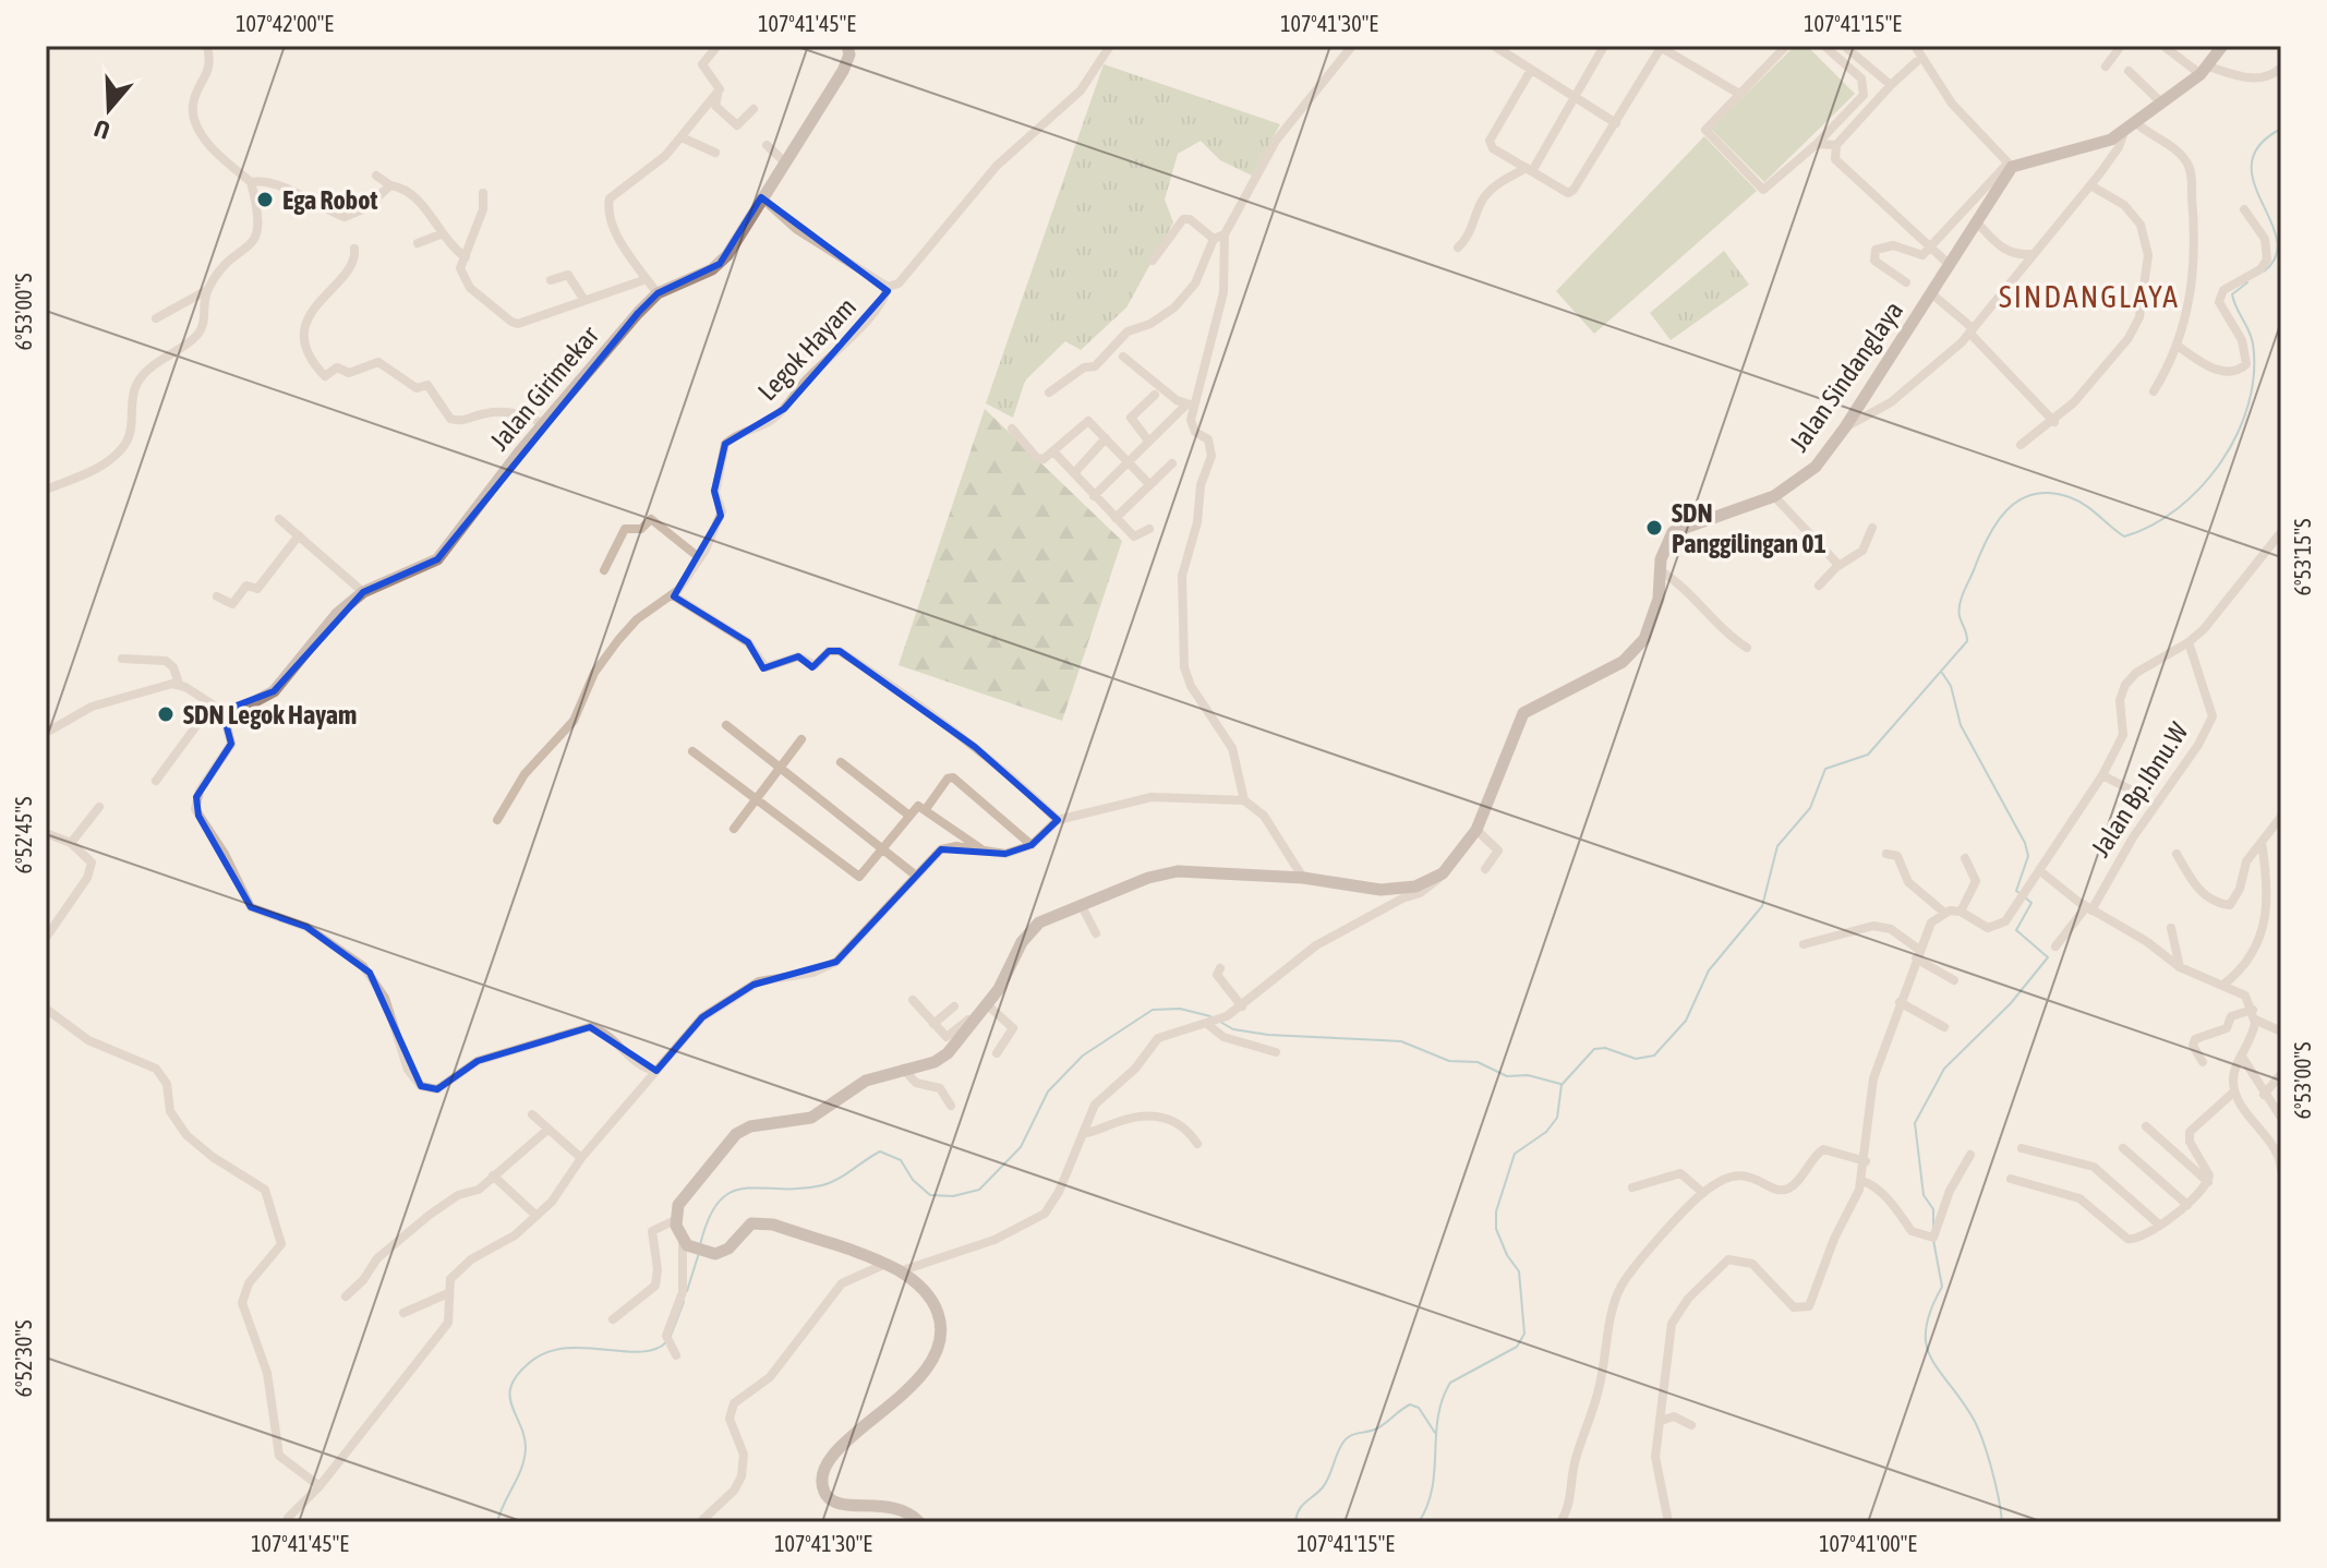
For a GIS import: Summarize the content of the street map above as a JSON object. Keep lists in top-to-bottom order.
{
  "streets": {
    "street": [
      "Legok Hayam",
      "Jalan Sindanglaya",
      "Jalan Girimekar",
      "Jalan Bp.Ibnu.W"
    ]
  },
  "districts": ["SINDANGLAYA"],
  "places": ["Ega Robot", "SDN Panggilingan 01", "SDN Legok Hayam"],
  "north": "bottom",
  "coordinates": [
    "107°42'00\"E",
    "107°41'45\"E",
    "107°41'30\"E",
    "107°41'15\"E",
    "6°53'00\"S",
    "6°53'15\"S",
    "6°52'45\"S",
    "6°52'30\"S",
    "107°41'00\"E"
  ]
}
